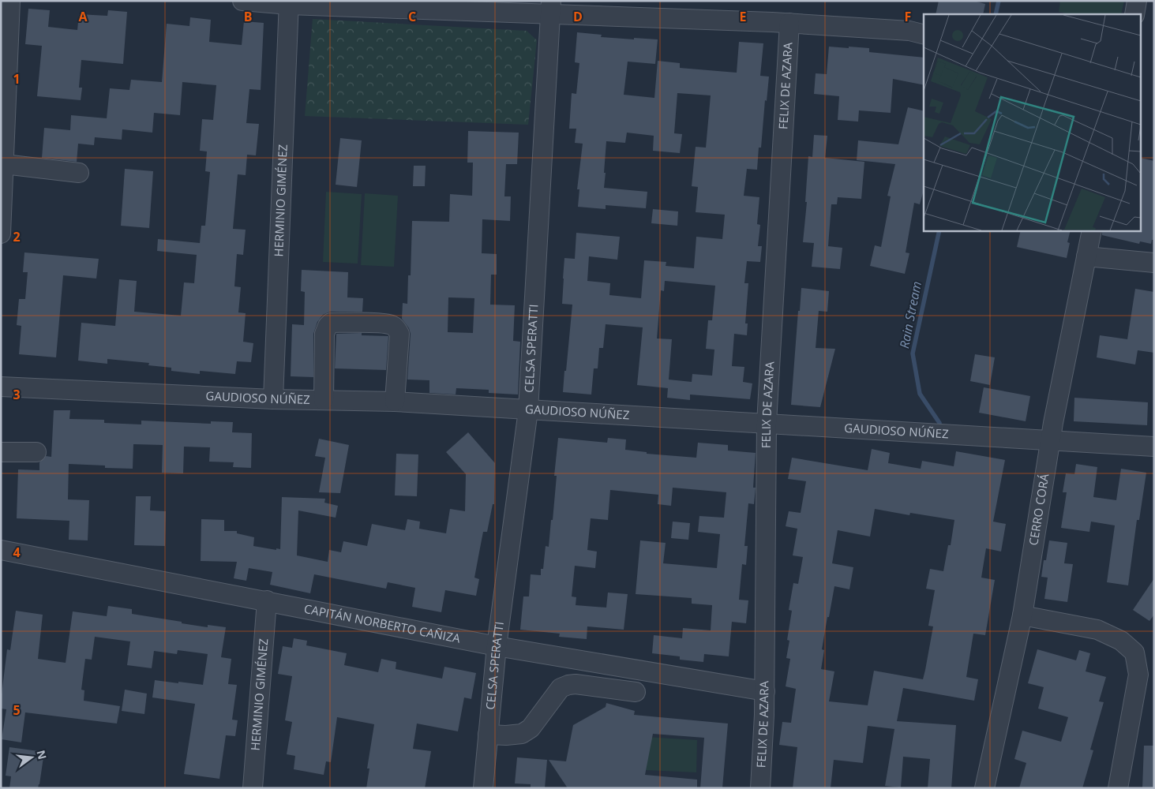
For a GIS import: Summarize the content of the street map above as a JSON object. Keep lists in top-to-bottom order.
{
  "streets": {
    "street": [
      "FELIX DE AZARA",
      "HERMINIO GIMÉNEZ",
      "CELSA SPERATTI",
      "GAUDIOSO NÚÑEZ",
      "CERRO CORÁ",
      "CAPITÁN NORBERTO CAÑIZA"
    ]
  },
  "crossings": [
    ["FELIX DE AZARA", "GAUDIOSO NÚÑEZ"],
    ["FELIX DE AZARA", "CAPITÁN NORBERTO CAÑIZA"],
    ["HERMINIO GIMÉNEZ", "GAUDIOSO NÚÑEZ"],
    ["HERMINIO GIMÉNEZ", "CAPITÁN NORBERTO CAÑIZA"],
    ["CELSA SPERATTI", "GAUDIOSO NÚÑEZ"],
    ["CELSA SPERATTI", "CAPITÁN NORBERTO CAÑIZA"],
    ["GAUDIOSO NÚÑEZ", "CERRO CORÁ"]
  ],
  "water": ["Rain Stream"],
  "north": "right",
  "grid": {
    "columns": [
      "A",
      "B",
      "C",
      "D",
      "E",
      "F"
    ],
    "rows": [
      "1",
      "2",
      "3",
      "4",
      "5"
    ]
  }
}
